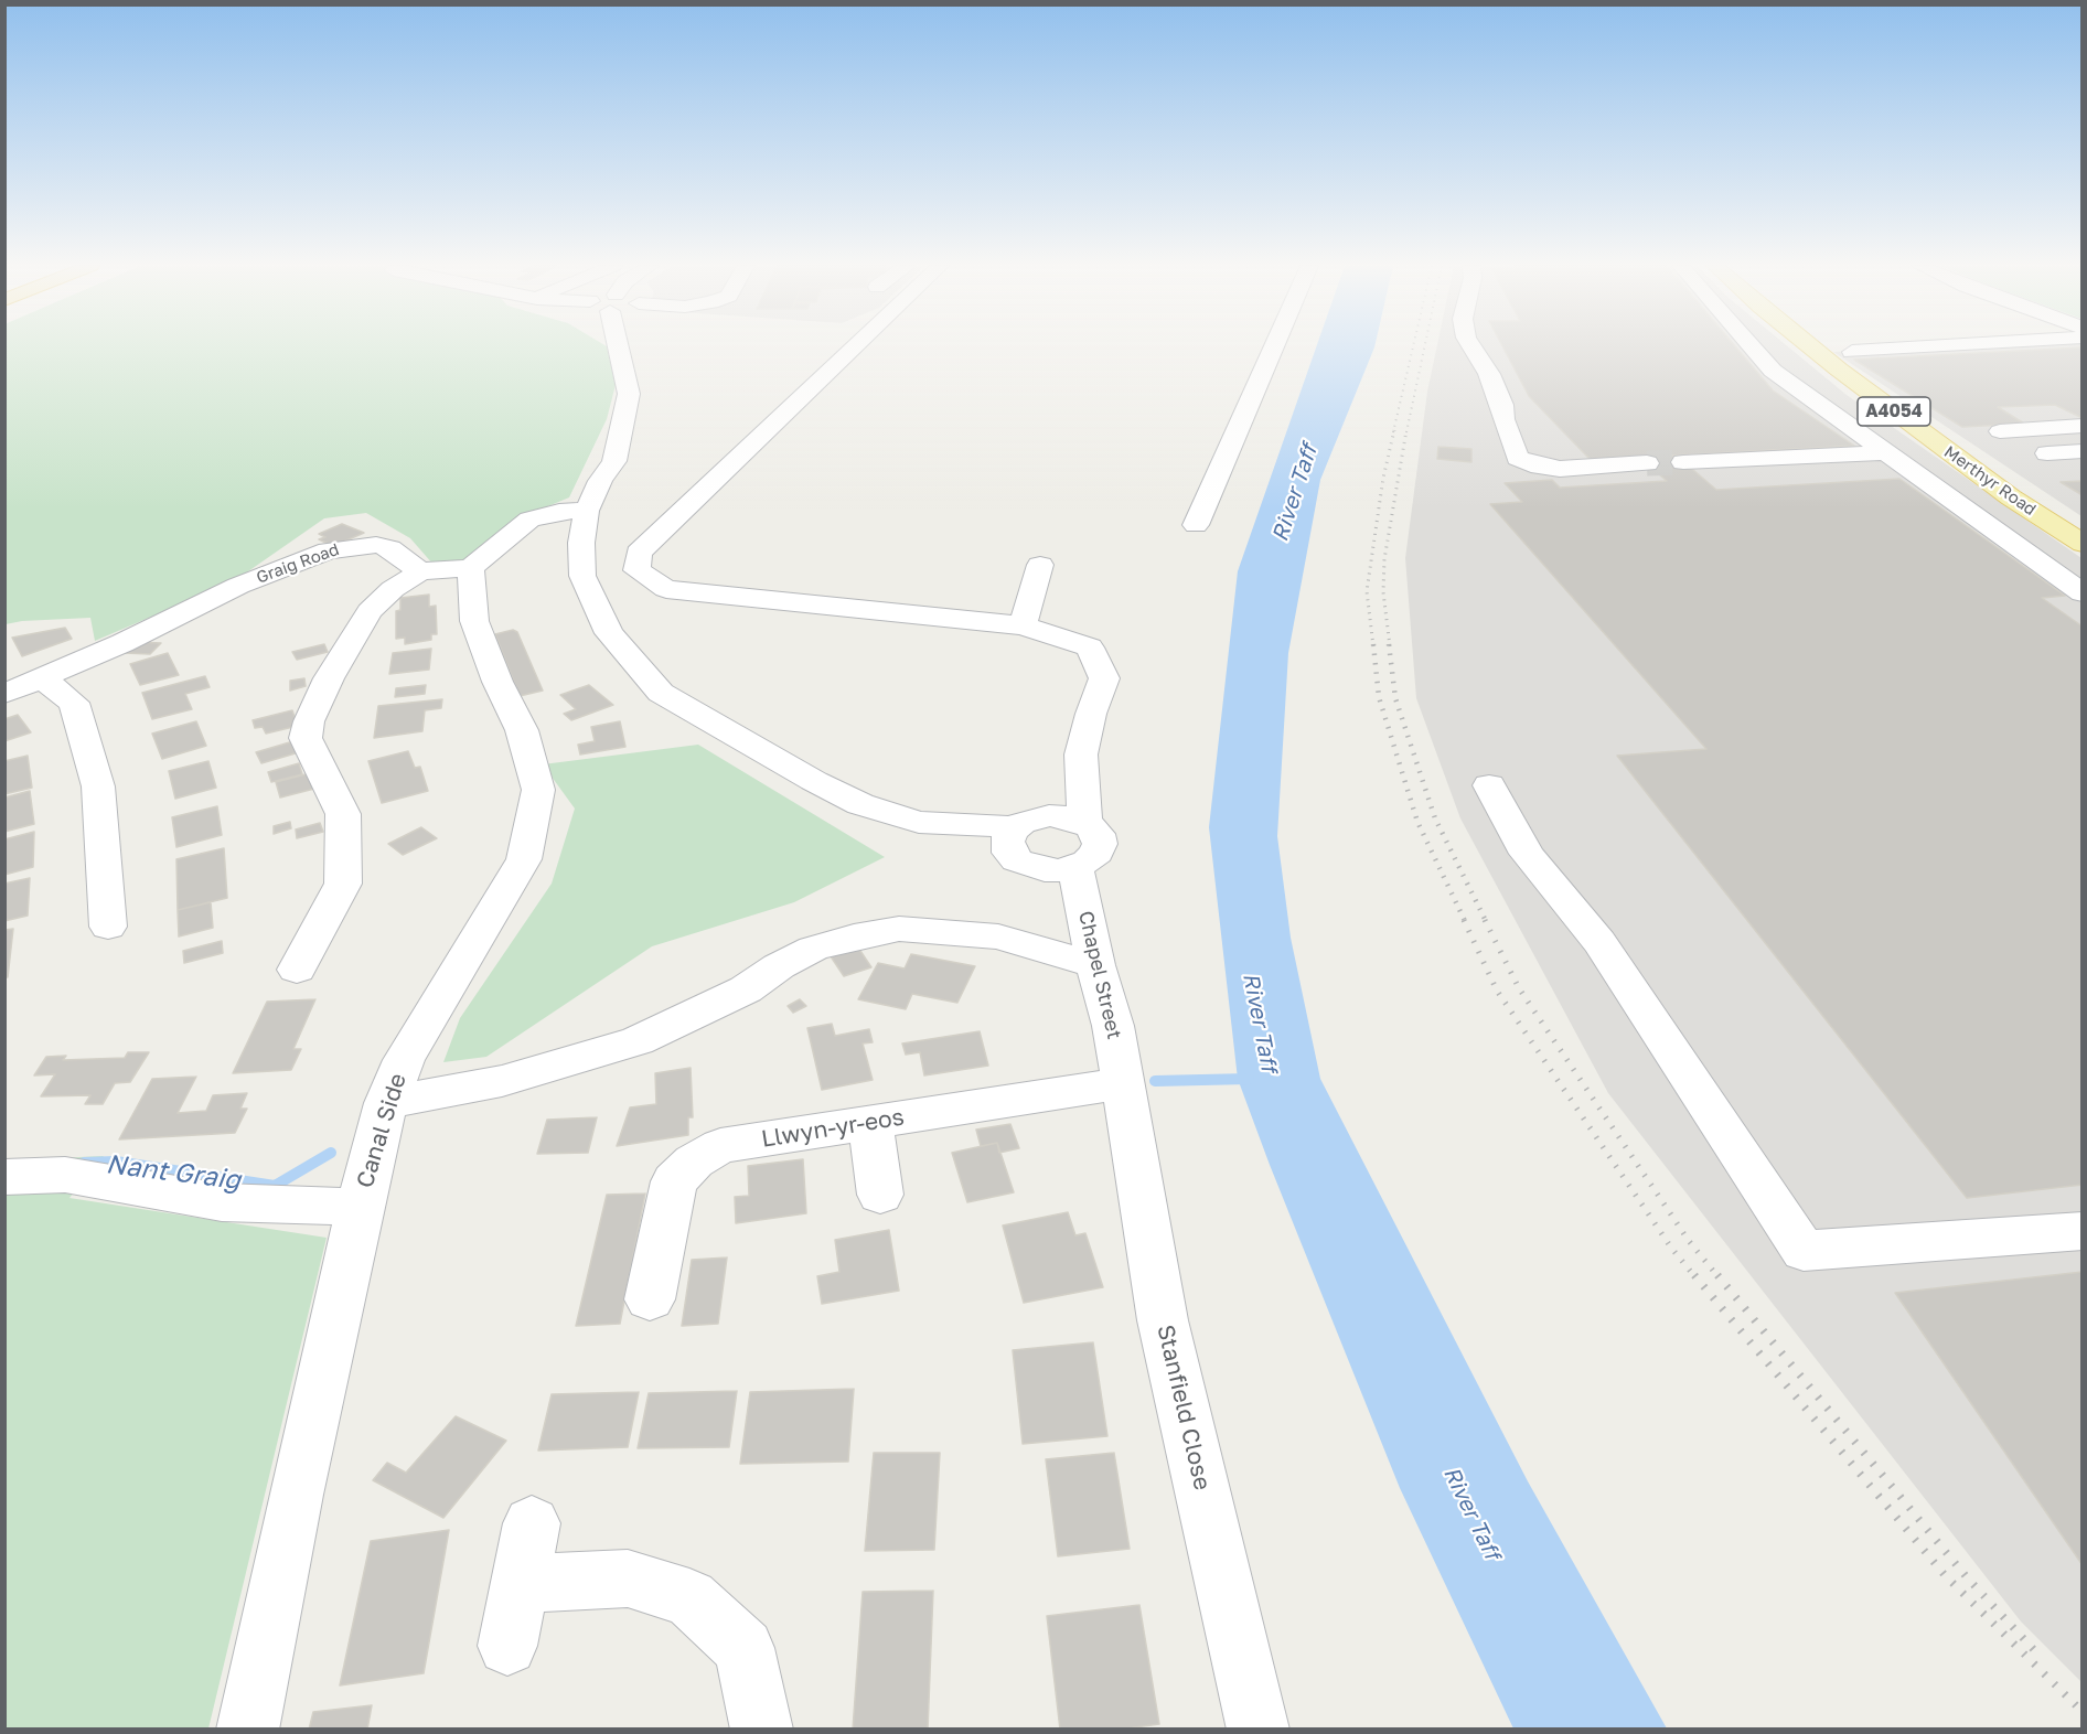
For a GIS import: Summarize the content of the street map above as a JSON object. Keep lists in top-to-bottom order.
{
  "streets": {
    "main road": ["A4054", "Merthyr Road"],
    "street": [
      "Graig Road",
      "Chapel Street",
      "Llwyn-yr-eos",
      "Canal Side",
      "Stanfield Close"
    ]
  },
  "crossings": [
    ["Chapel Street", "Llwyn-yr-eos"],
    ["Chapel Street", "Stanfield Close"],
    ["Llwyn-yr-eos", "Stanfield Close"]
  ],
  "water": ["River Taff", "Nant Graig"]
}
